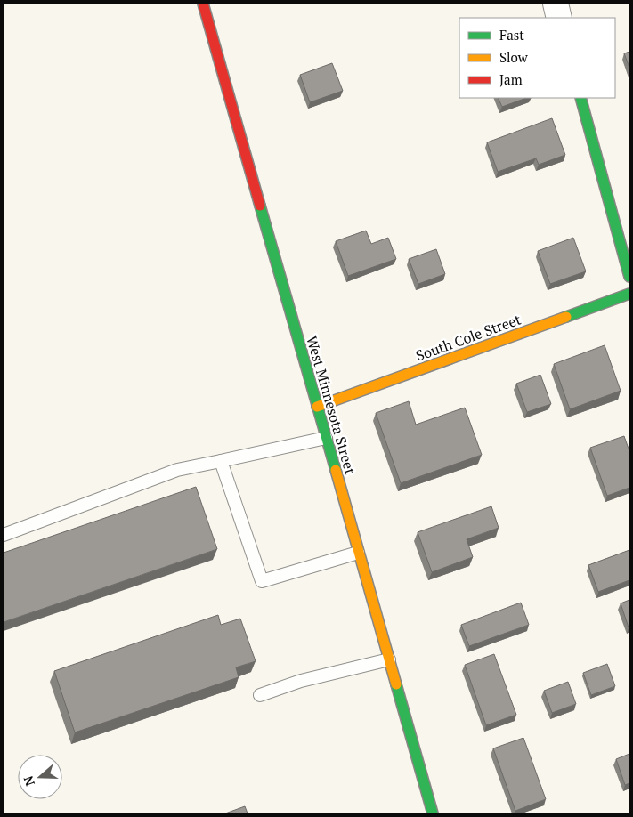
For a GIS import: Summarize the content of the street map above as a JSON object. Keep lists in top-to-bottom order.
{
  "streets": {
    "street": ["South Cole Street", "West Minnesota Street"]
  },
  "crossings": [
    ["South Cole Street", "West Minnesota Street"]
  ],
  "legend": ["Fast", "Slow", "Jam"],
  "north": "left"
}
